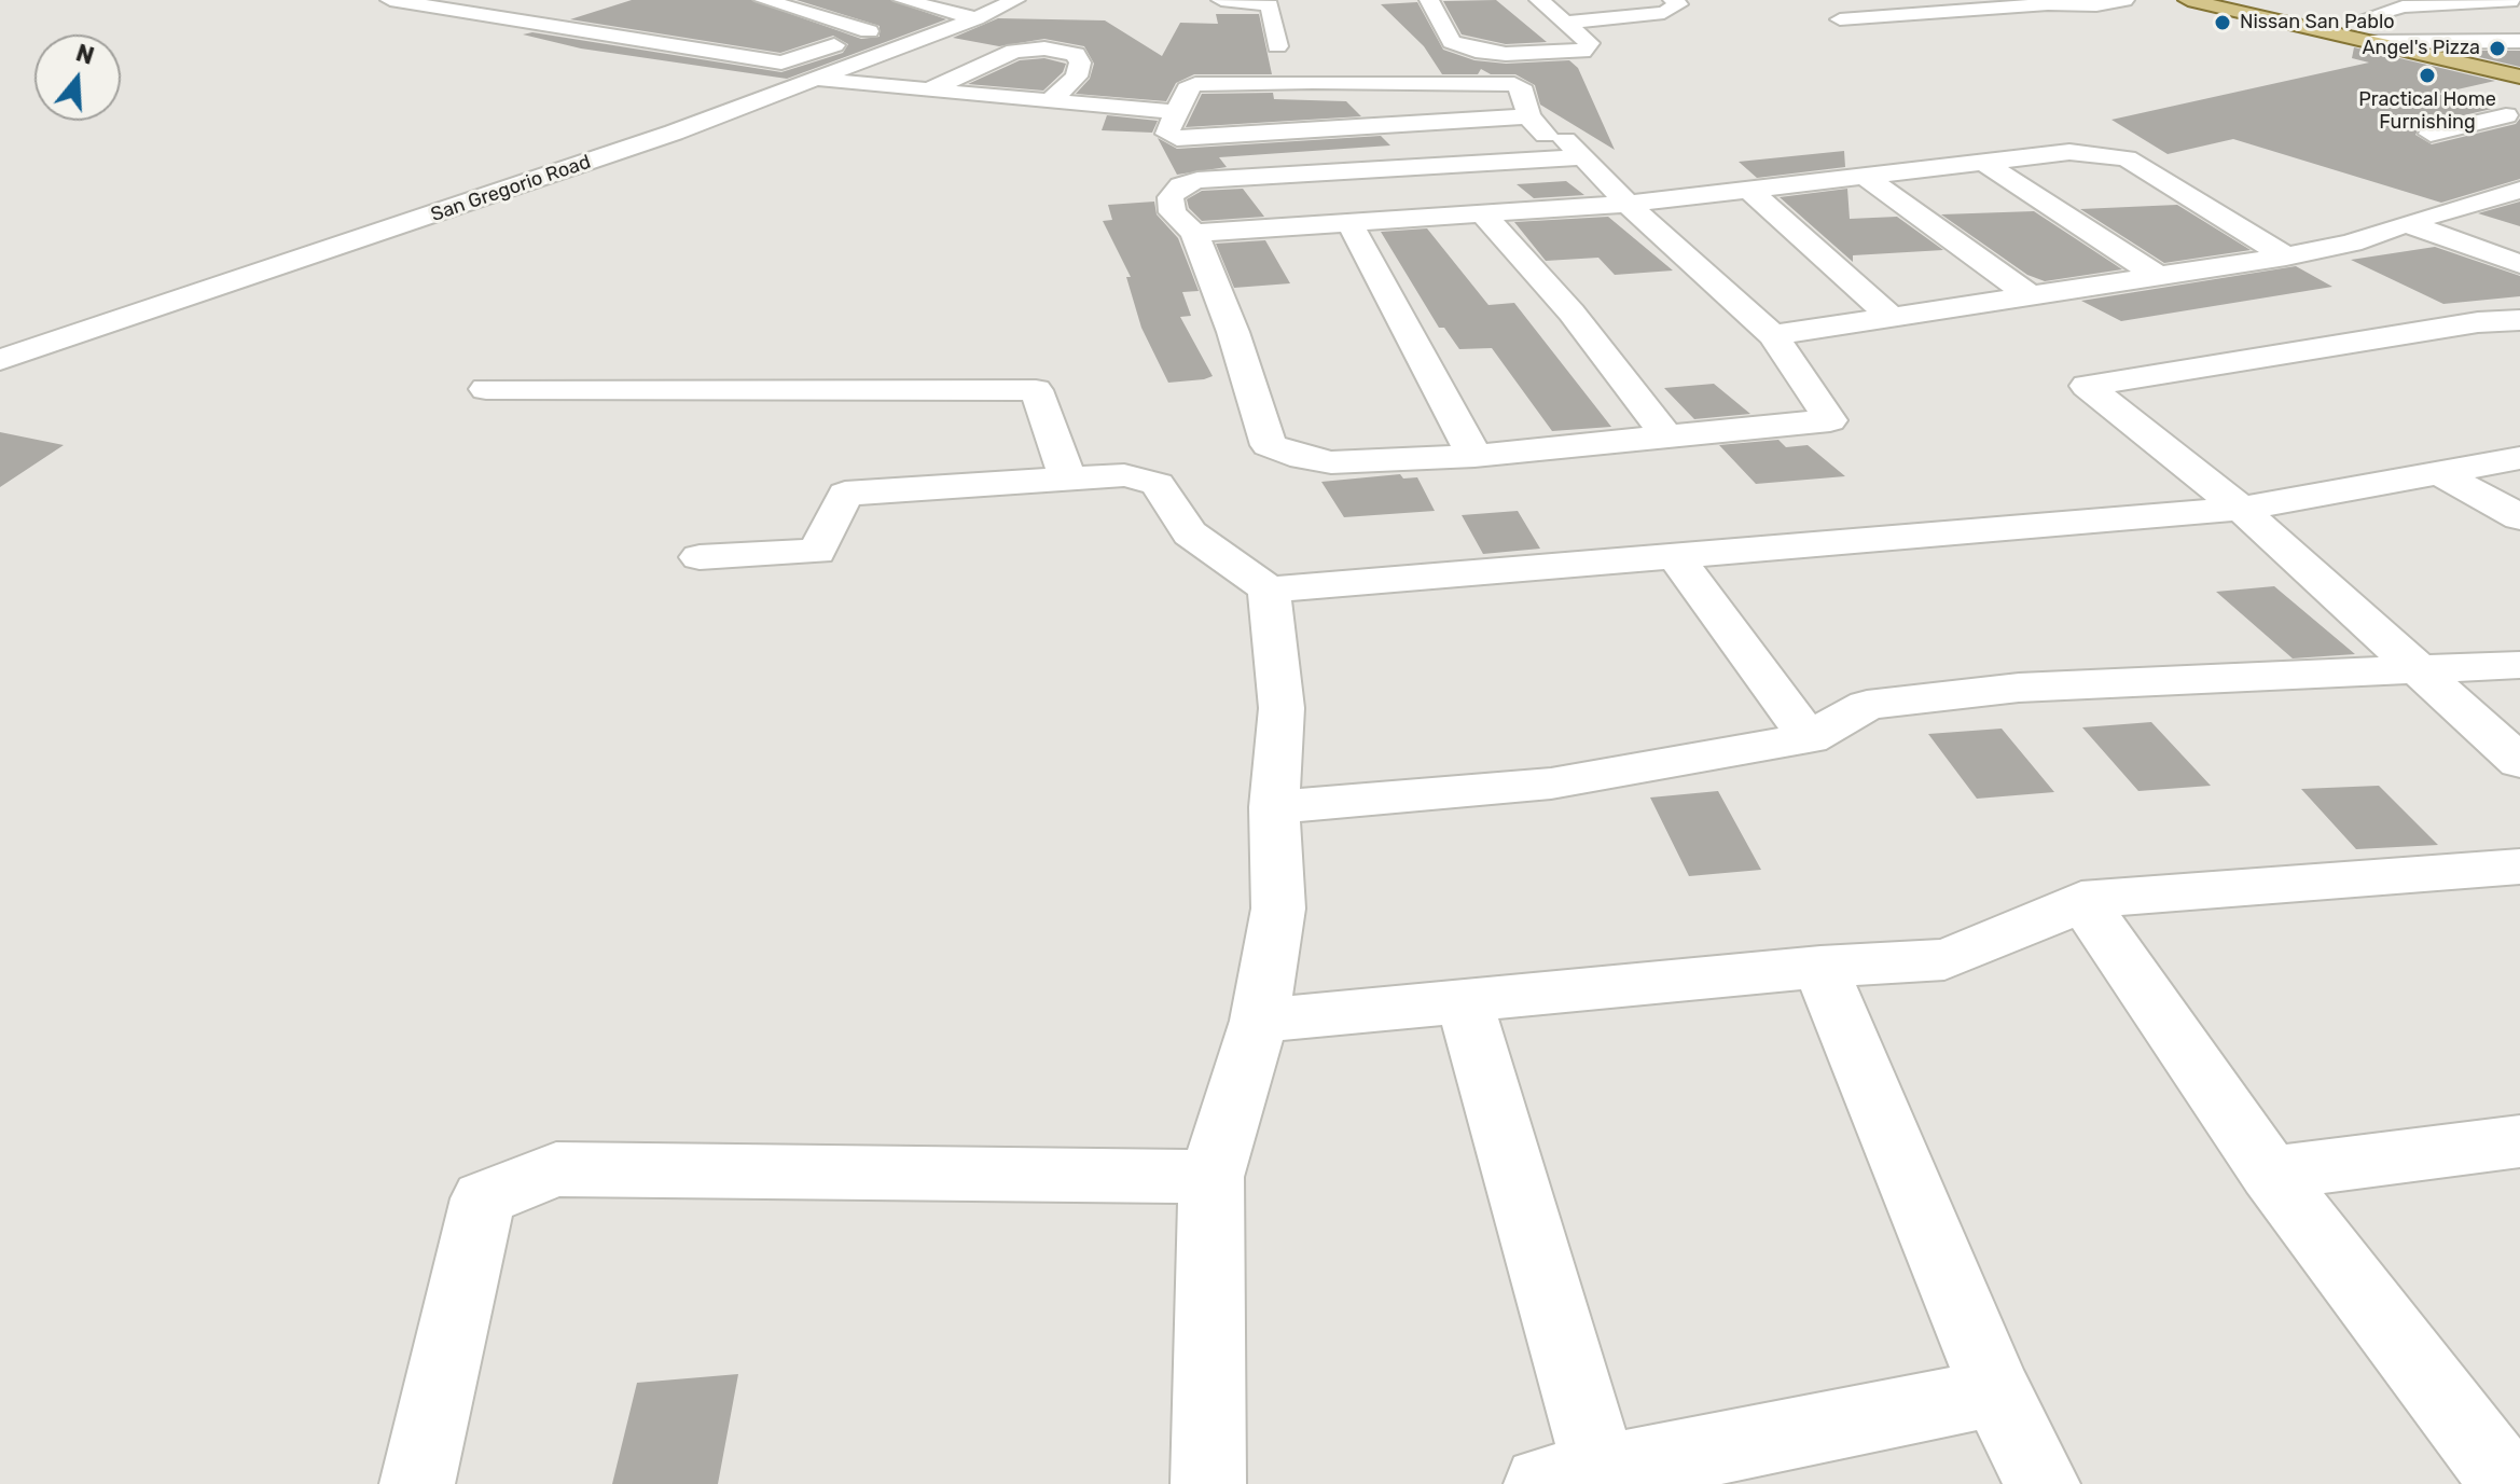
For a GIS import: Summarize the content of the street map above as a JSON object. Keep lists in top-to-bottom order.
{
  "streets": {
    "street": ["San Gregorio Road"]
  },
  "places": ["Nissan San Pablo", "Angel's Pizza", "Practical Home Furnishing"],
  "north": "top"
}
